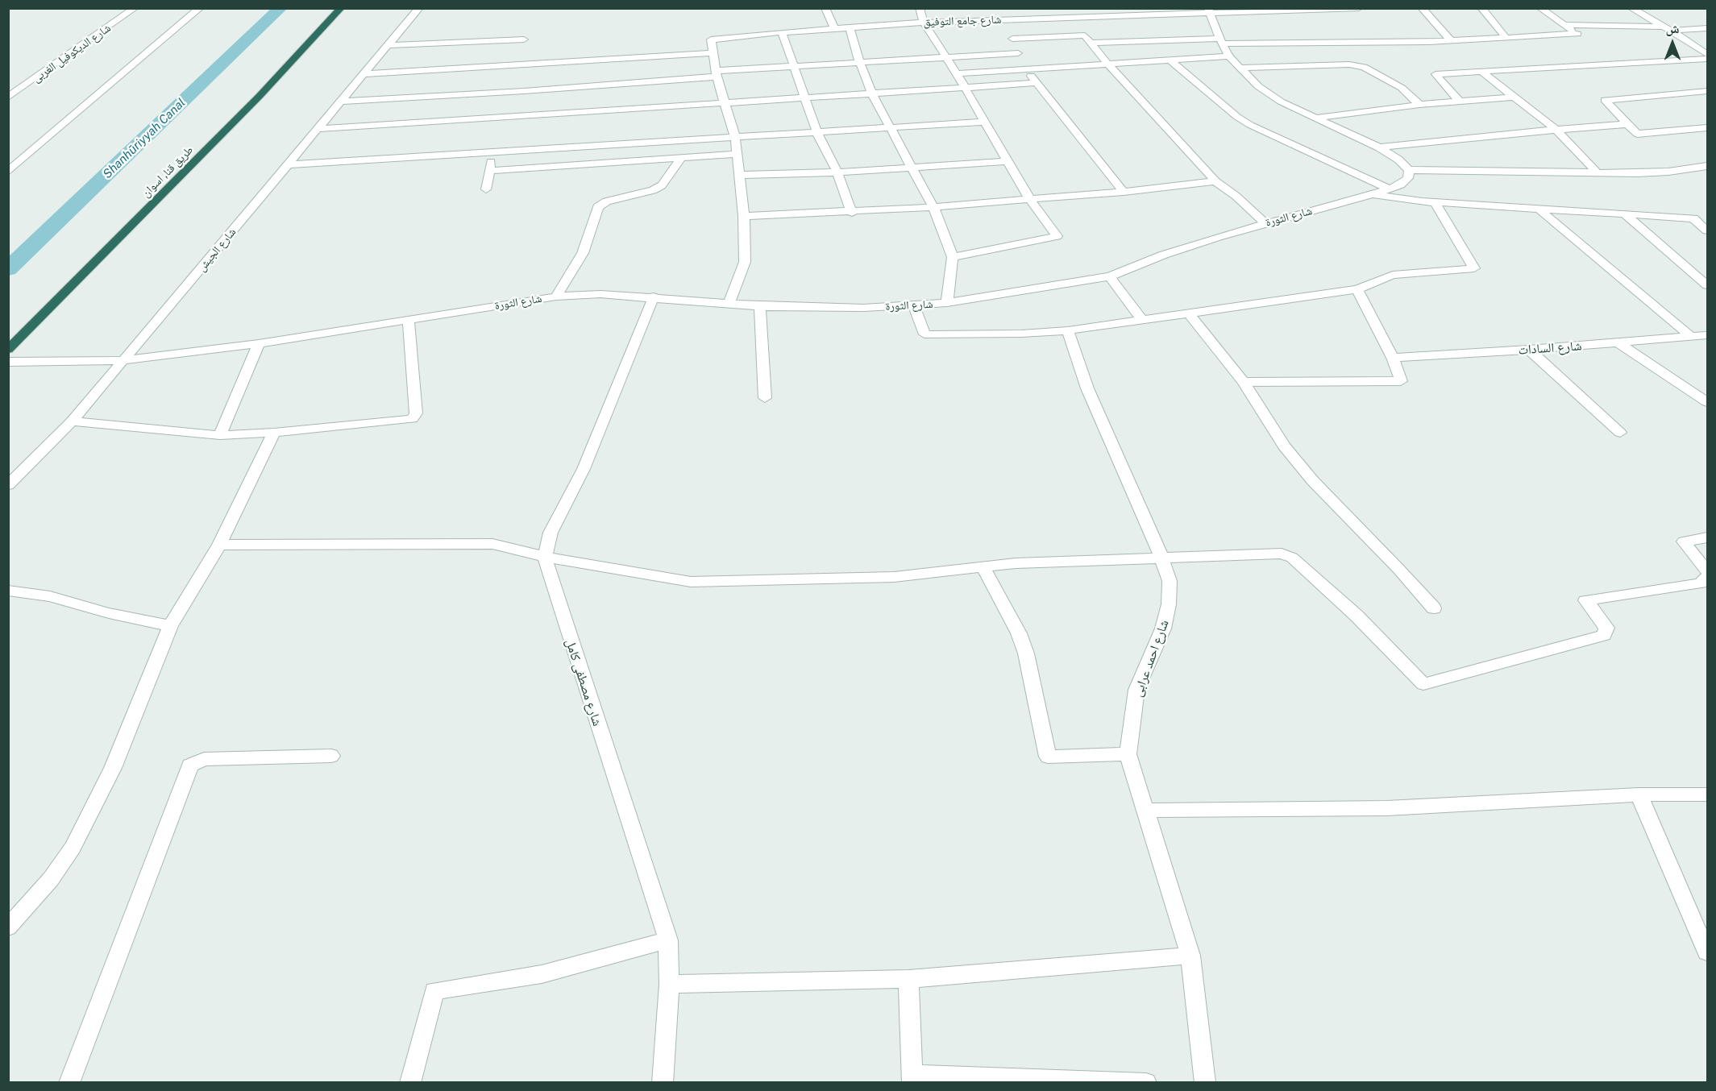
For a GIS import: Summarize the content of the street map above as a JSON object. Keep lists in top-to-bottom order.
{
  "streets": {
    "highway": ["طريق قنا, اسوان"],
    "street": [
      "شارع جامع التوفيق",
      "شارع الديكوفيل الغربى",
      "شارع الثورة",
      "شارع الجيش",
      "شارع السادات",
      "شارع احمد عرابى",
      "شارع مصطفى كامل"
    ]
  },
  "crossings": [
    ["شارع الثورة", "شارع الجيش"]
  ],
  "water": ["Shanhūriyyah Canal"],
  "north": "top"
}
